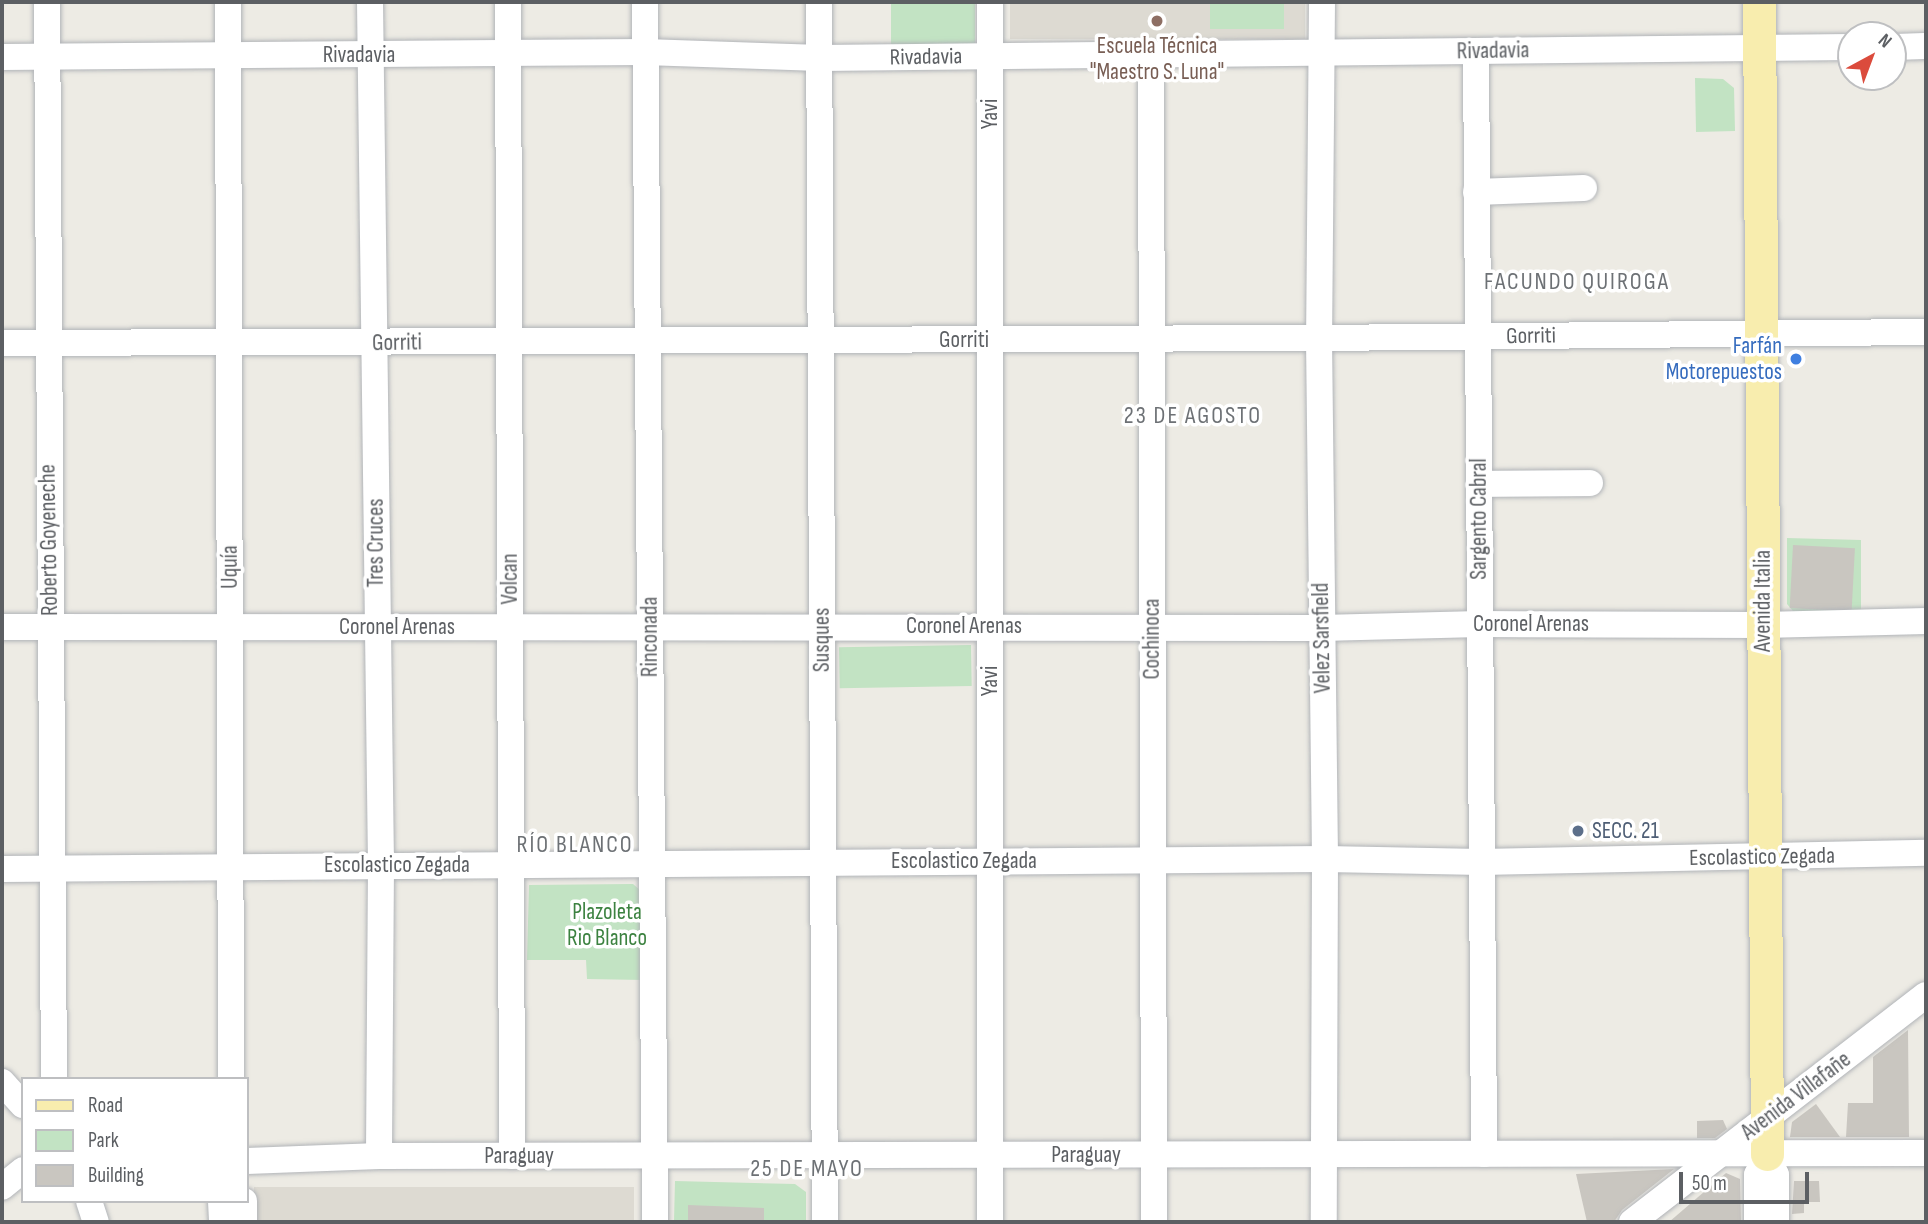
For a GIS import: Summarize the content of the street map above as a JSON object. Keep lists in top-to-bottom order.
{
  "streets": {
    "main road": ["Avenida Italia"],
    "street": [
      "Rivadavia",
      "Yavi",
      "Gorriti",
      "Sargento Cabral",
      "Roberto Goyeneche",
      "Tres Cruces",
      "Uquía",
      "Volcan",
      "Coronel Arenas",
      "Rinconada",
      "Velez Sarsfield",
      "Cochinoca",
      "Susques",
      "Escolastico Zegada",
      "Avenida Villafañe",
      "Paraguay"
    ]
  },
  "crossings": [
    ["Rivadavia", "Yavi"],
    ["Rivadavia", "Sargento Cabral"],
    ["Rivadavia", "Roberto Goyeneche"],
    ["Rivadavia", "Tres Cruces"],
    ["Rivadavia", "Uquía"],
    ["Rivadavia", "Volcan"],
    ["Rivadavia", "Avenida Italia"],
    ["Rivadavia", "Rinconada"],
    ["Rivadavia", "Velez Sarsfield"],
    ["Rivadavia", "Cochinoca"],
    ["Rivadavia", "Susques"],
    ["Yavi", "Gorriti"],
    ["Yavi", "Coronel Arenas"],
    ["Yavi", "Escolastico Zegada"],
    ["Yavi", "Paraguay"],
    ["Gorriti", "Sargento Cabral"],
    ["Gorriti", "Roberto Goyeneche"],
    ["Gorriti", "Tres Cruces"],
    ["Gorriti", "Uquía"],
    ["Gorriti", "Volcan"],
    ["Gorriti", "Avenida Italia"],
    ["Gorriti", "Rinconada"],
    ["Gorriti", "Velez Sarsfield"],
    ["Gorriti", "Cochinoca"],
    ["Gorriti", "Susques"],
    ["Sargento Cabral", "Coronel Arenas"],
    ["Sargento Cabral", "Escolastico Zegada"],
    ["Sargento Cabral", "Paraguay"],
    ["Roberto Goyeneche", "Coronel Arenas"],
    ["Roberto Goyeneche", "Escolastico Zegada"],
    ["Tres Cruces", "Coronel Arenas"],
    ["Tres Cruces", "Escolastico Zegada"],
    ["Tres Cruces", "Paraguay"],
    ["Uquía", "Coronel Arenas"],
    ["Uquía", "Escolastico Zegada"],
    ["Volcan", "Coronel Arenas"],
    ["Volcan", "Escolastico Zegada"],
    ["Volcan", "Paraguay"],
    ["Avenida Italia", "Coronel Arenas"],
    ["Avenida Italia", "Escolastico Zegada"],
    ["Avenida Italia", "Avenida Villafañe"],
    ["Avenida Italia", "Paraguay"],
    ["Coronel Arenas", "Rinconada"],
    ["Coronel Arenas", "Velez Sarsfield"],
    ["Coronel Arenas", "Cochinoca"],
    ["Coronel Arenas", "Susques"],
    ["Rinconada", "Escolastico Zegada"],
    ["Rinconada", "Paraguay"],
    ["Velez Sarsfield", "Escolastico Zegada"],
    ["Velez Sarsfield", "Paraguay"],
    ["Cochinoca", "Escolastico Zegada"],
    ["Cochinoca", "Paraguay"],
    ["Susques", "Escolastico Zegada"],
    ["Susques", "Paraguay"],
    ["Avenida Villafañe", "Paraguay"]
  ],
  "districts": [
    "FACUNDO QUIROGA",
    "23 DE AGOSTO",
    "RÍO BLANCO",
    "25 DE MAYO"
  ],
  "parks": ["Plazoleta Rio Blanco"],
  "places": ["Escuela Técnica \"Maestro S. Luna\"", "Farfán Motorepuestos", "SECC. 21"],
  "legend": ["Road", "Park", "Building"],
  "scale_bar": "50 m",
  "north": "top right"
}
